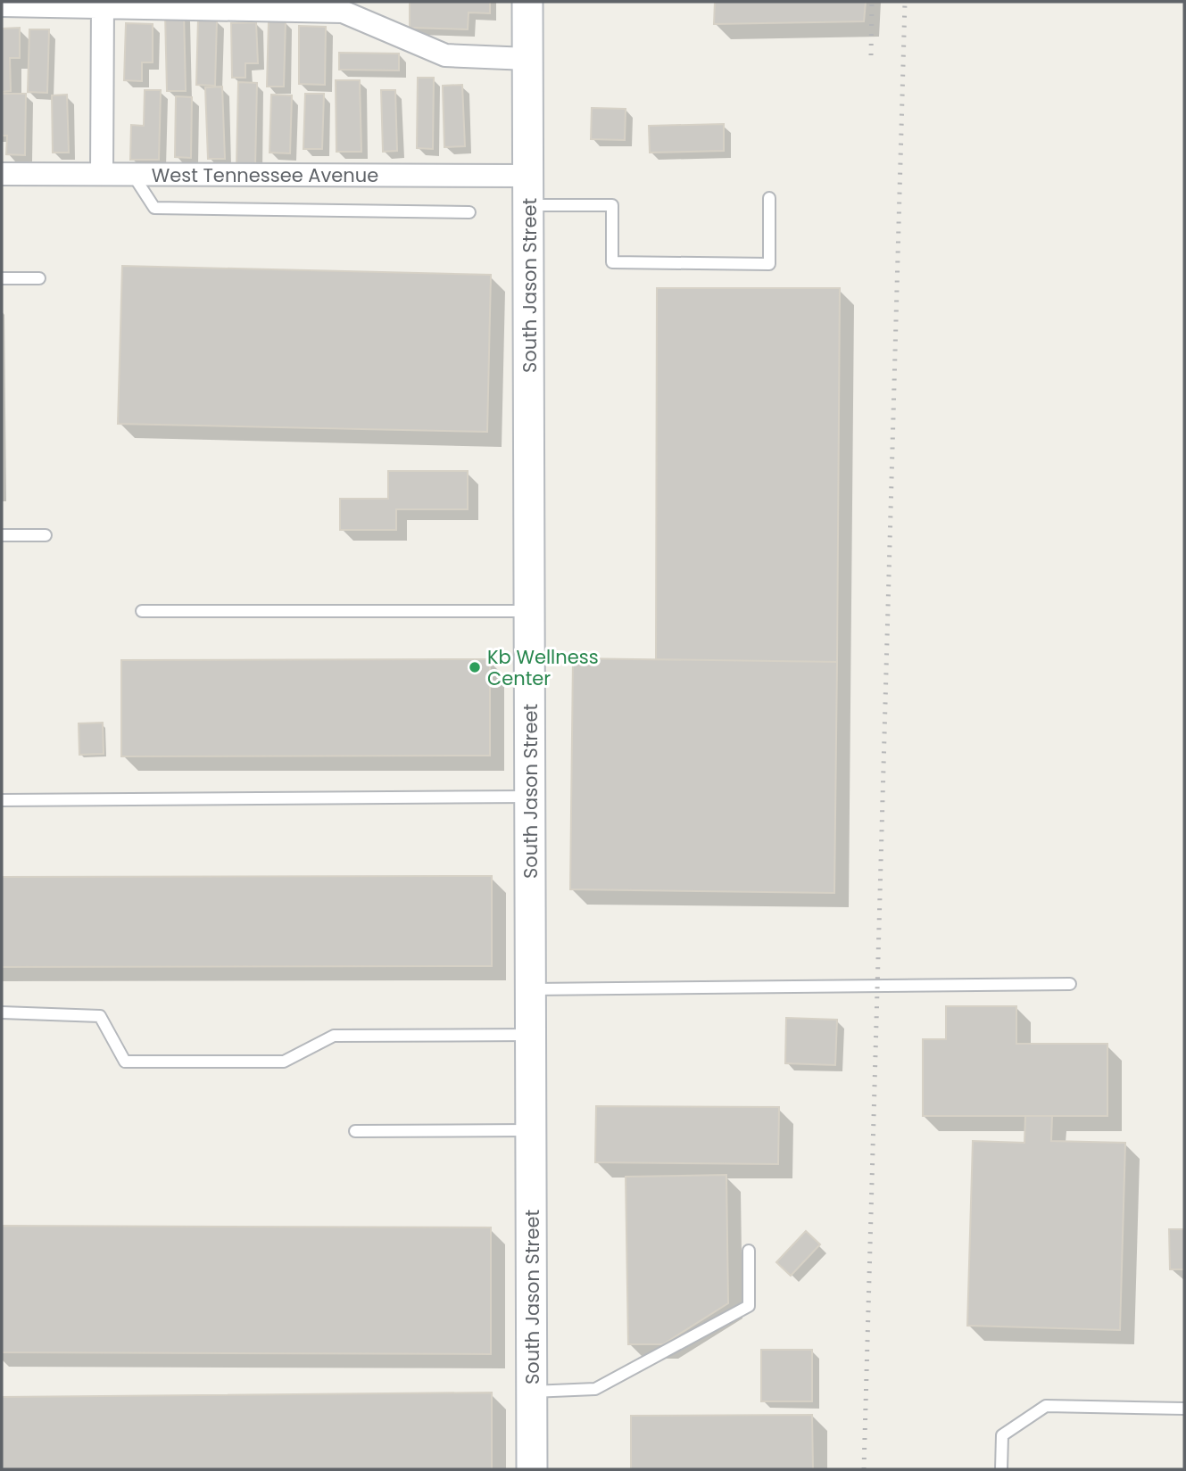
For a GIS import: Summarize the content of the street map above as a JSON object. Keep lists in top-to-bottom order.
{
  "streets": {
    "street": ["West Tennessee Avenue", "South Jason Street"]
  },
  "crossings": [
    ["West Tennessee Avenue", "South Jason Street"]
  ],
  "places": ["Kb Wellness Center"]
}
